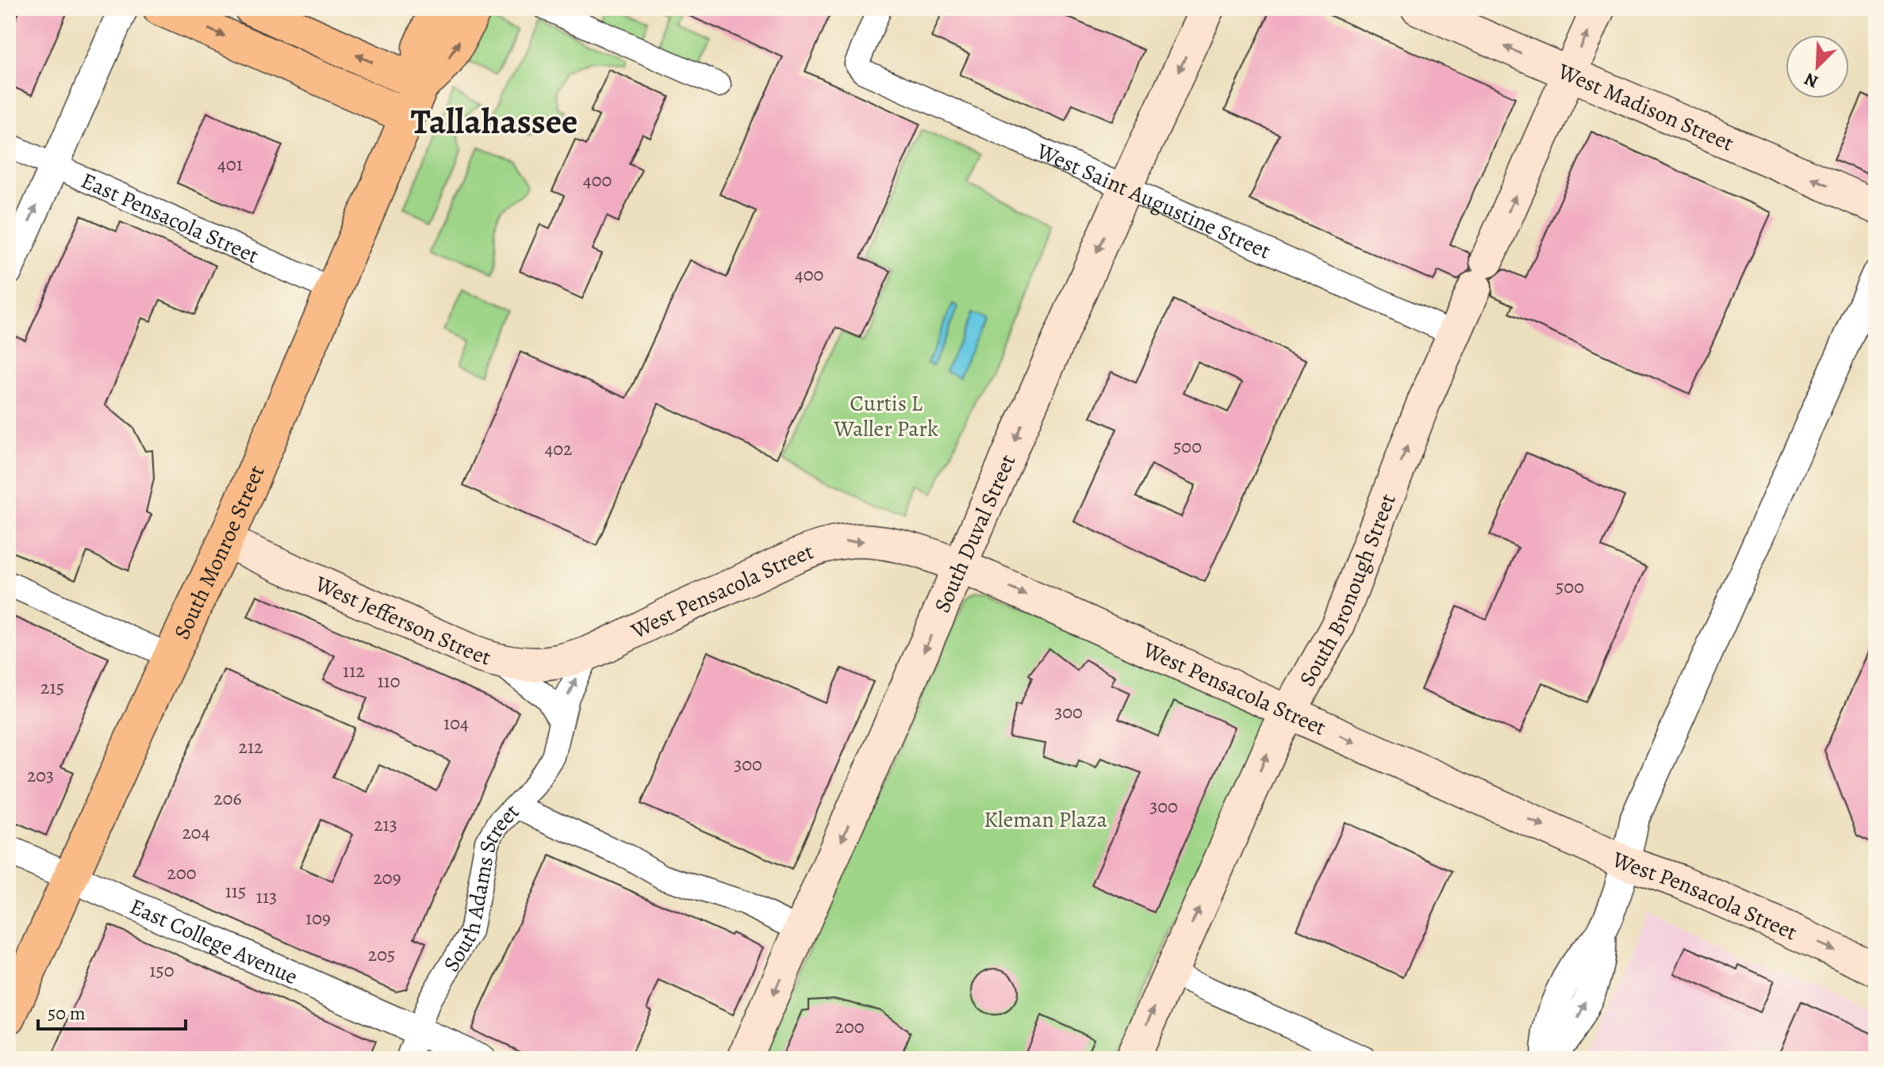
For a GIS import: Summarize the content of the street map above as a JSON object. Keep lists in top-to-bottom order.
{
  "streets": {
    "main road": [
      "West Madison Street",
      "South Duval Street",
      "South Monroe Street",
      "South Bronough Street",
      "West Pensacola Street",
      "West Jefferson Street"
    ],
    "street": [
      "West Saint Augustine Street",
      "East Pensacola Street",
      "South Adams Street",
      "East College Avenue"
    ]
  },
  "crossings": [
    ["West Madison Street", "South Bronough Street"],
    ["West Saint Augustine Street", "South Duval Street"],
    ["West Saint Augustine Street", "South Bronough Street"],
    ["East Pensacola Street", "South Monroe Street"],
    ["South Duval Street", "West Pensacola Street"],
    ["South Monroe Street", "West Jefferson Street"],
    ["South Monroe Street", "East College Avenue"],
    ["South Bronough Street", "West Pensacola Street"],
    ["West Pensacola Street", "West Jefferson Street"],
    ["West Pensacola Street", "South Adams Street"],
    ["West Jefferson Street", "South Adams Street"],
    ["South Adams Street", "East College Avenue"]
  ],
  "one_way": [
    "West Madison Street",
    "South Duval Street",
    "South Bronough Street",
    "West Pensacola Street"
  ],
  "districts": ["Tallahassee"],
  "parks": ["Curtis L Waller Park", "Kleman Plaza"],
  "house_numbers": [
    "401",
    "400",
    "400",
    "500",
    "402",
    "500",
    "112",
    "110",
    "215",
    "300",
    "104",
    "212",
    "300",
    "203",
    "206",
    "300",
    "213",
    "204",
    "200",
    "209",
    "115",
    "113",
    "109",
    "205",
    "150",
    "200"
  ],
  "scale_bar": "50 m",
  "north": "bottom left"
}
